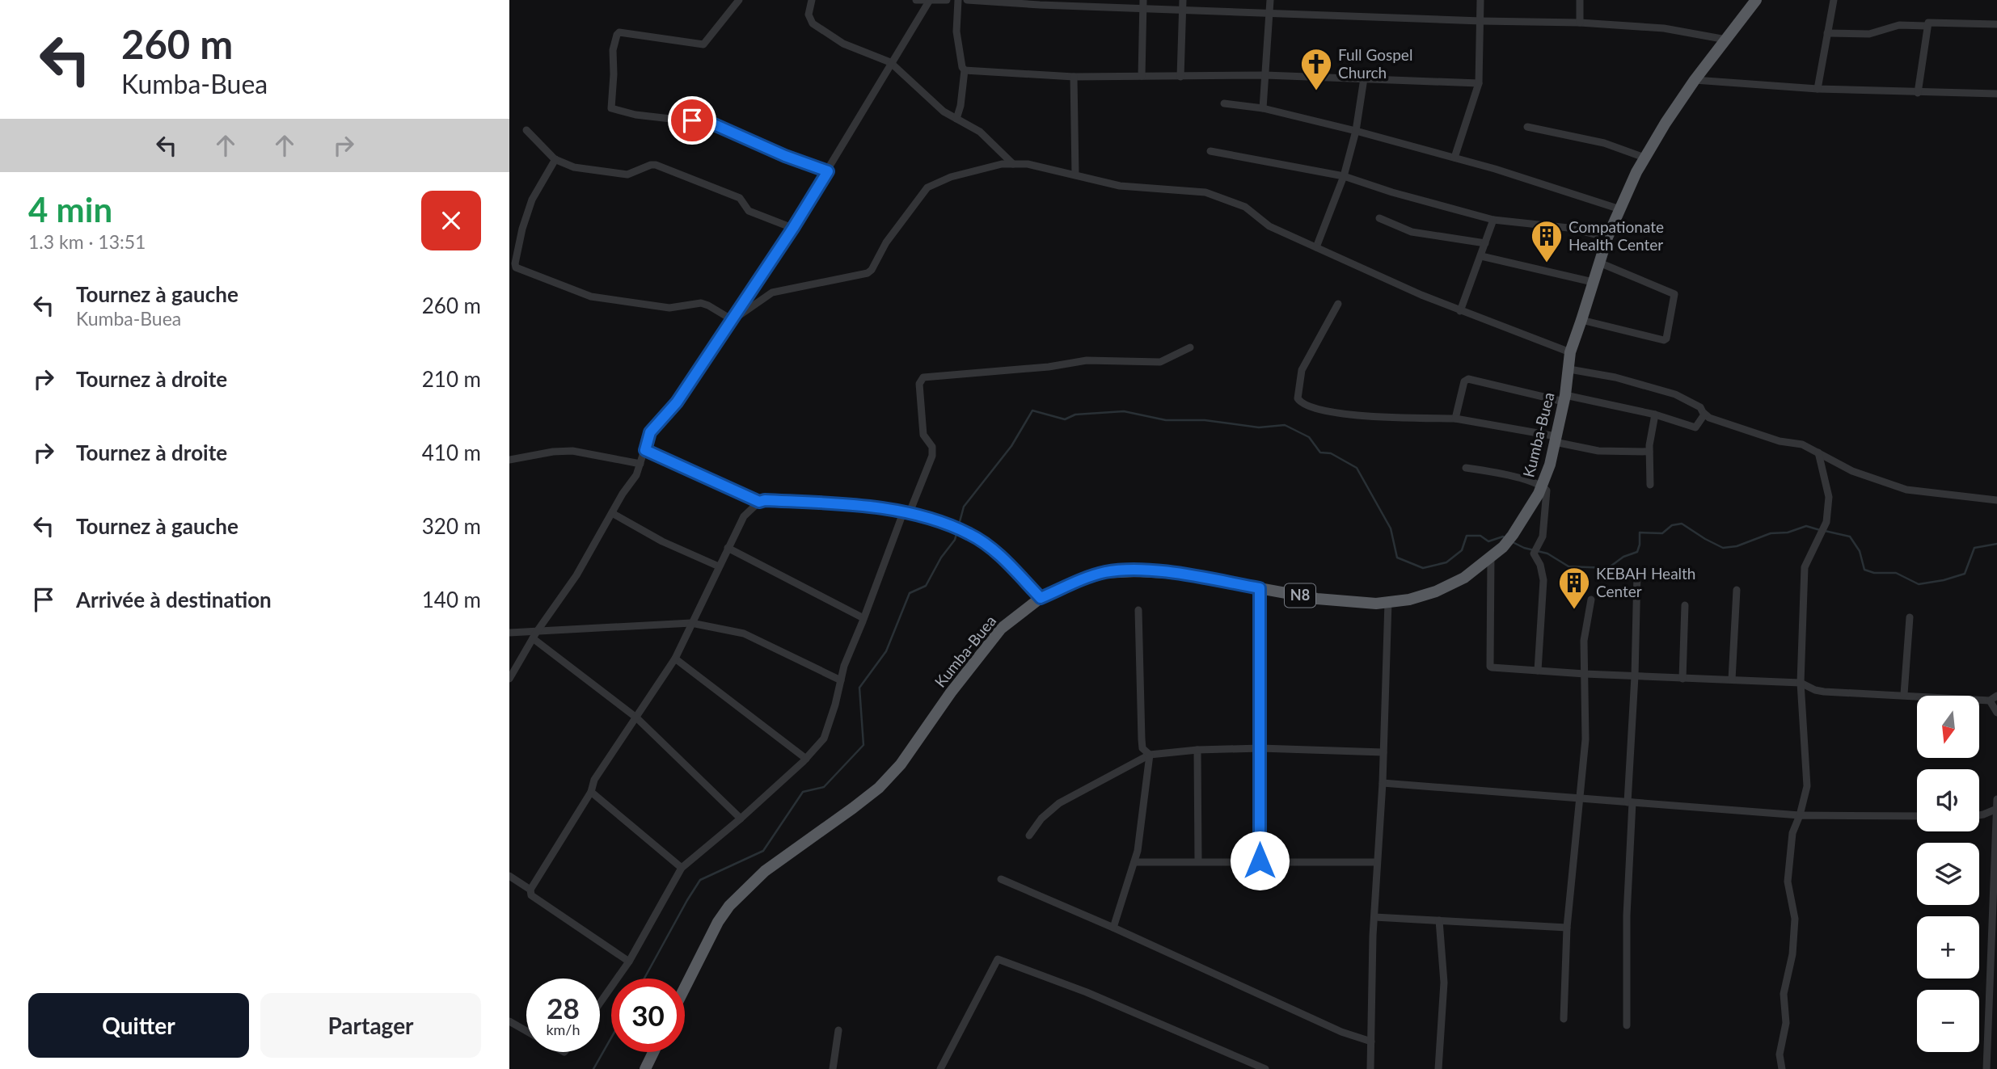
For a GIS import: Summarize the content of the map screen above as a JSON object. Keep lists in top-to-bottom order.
{
  "streets": {
    "highway": ["Kumba-Buea", "N8"]
  },
  "places": {
    "church": ["Full Gospel Church"],
    "building": ["Compationate Health Center", "KEBAH Health Center"]
  },
  "north": "bottom",
  "page": {
    "turn": ["260 m", "Kumba-Buea"],
    "heading": ["4 min", "1.3 km · 13:51"],
    "list": [
      {
        "name": "Tournez à gauche",
        "note": "Kumba-Buea",
        "value": "260 m"
      },
      {
        "name": "Tournez à droite",
        "value": "210 m"
      },
      {
        "name": "Tournez à droite",
        "value": "410 m"
      },
      {
        "name": "Tournez à gauche",
        "value": "320 m"
      },
      {
        "name": "Arrivée à destination",
        "value": "140 m"
      }
    ],
    "map_buttons": ["+", "−"],
    "speed": "28 km/h",
    "limit": "30",
    "buttons": ["Quitter", "Partager"]
  }
}
